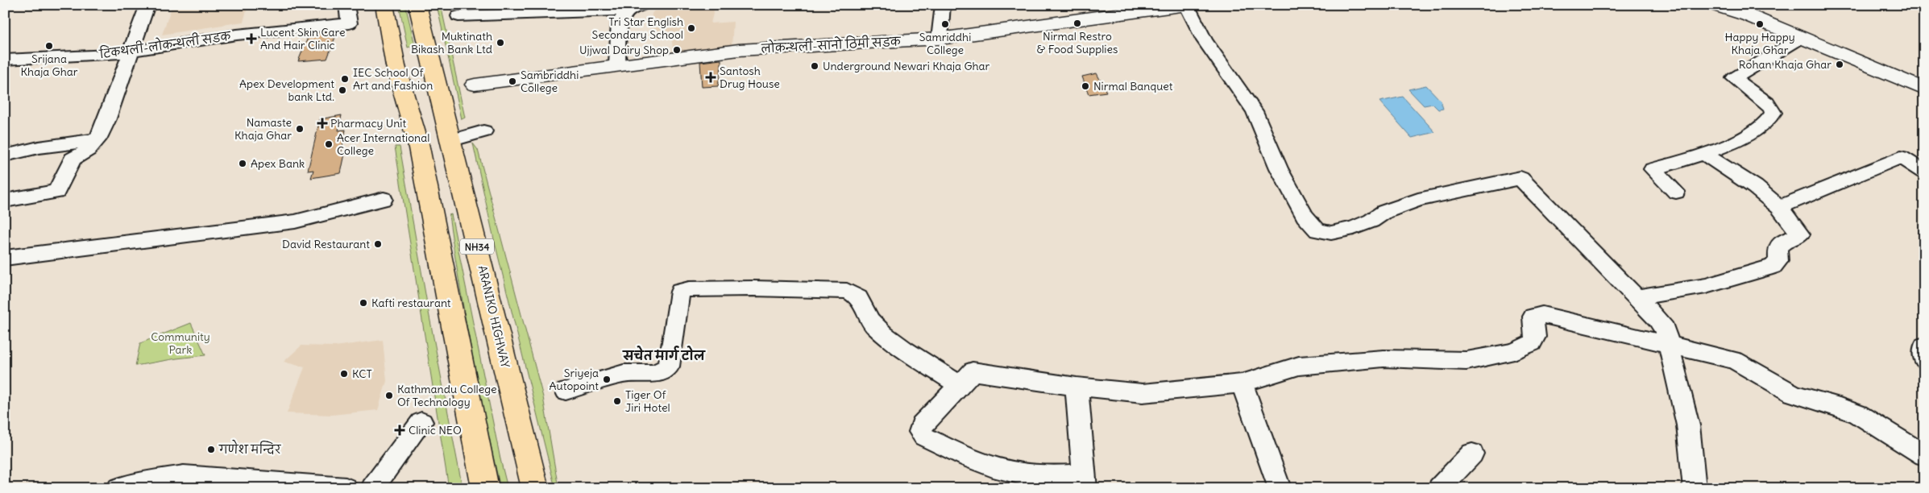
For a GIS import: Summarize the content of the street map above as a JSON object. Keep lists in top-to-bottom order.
{
  "streets": {
    "highway": ["NH34", "ARANIKO HIGHWAY"],
    "main road": ["लोकन्थली-सानो ठिमी सडक"],
    "street": ["टिकथली-लोकन्थली सडक"]
  },
  "districts": ["सचेत मार्ग टोल"],
  "parks": ["Community Park"],
  "places": {
    "other": [
      "Nirmal Restro & Food Supplies",
      "Samriddhi College",
      "Happy Happy Khaja Ghar",
      "Tri Star English Secondary School",
      "Muktinath Bikash Bank Ltd",
      "Srijana Khaja Ghar",
      "Ujjwal Dairy Shop",
      "Rohan Khaja Ghar",
      "Underground Newari Khaja Ghar",
      "IEC School Of Art and Fashion",
      "Sambriddhi College",
      "Nirmal Banquet",
      "Apex Development bank Ltd.",
      "Namaste Khaja Ghar",
      "Acer International College",
      "Apex Bank",
      "David Restaurant",
      "Kafti restaurant",
      "KCT",
      "Sriyeja Autopoint",
      "Kathmandu College Of Technology",
      "Tiger Of Jiri Hotel",
      "गणेश मन्दिर"
    ],
    "health": [
      "Lucent Skin Care And Hair Clinic",
      "Santosh Drug House",
      "Pharmacy Unit",
      "Clinic NEO"
    ]
  }
}
